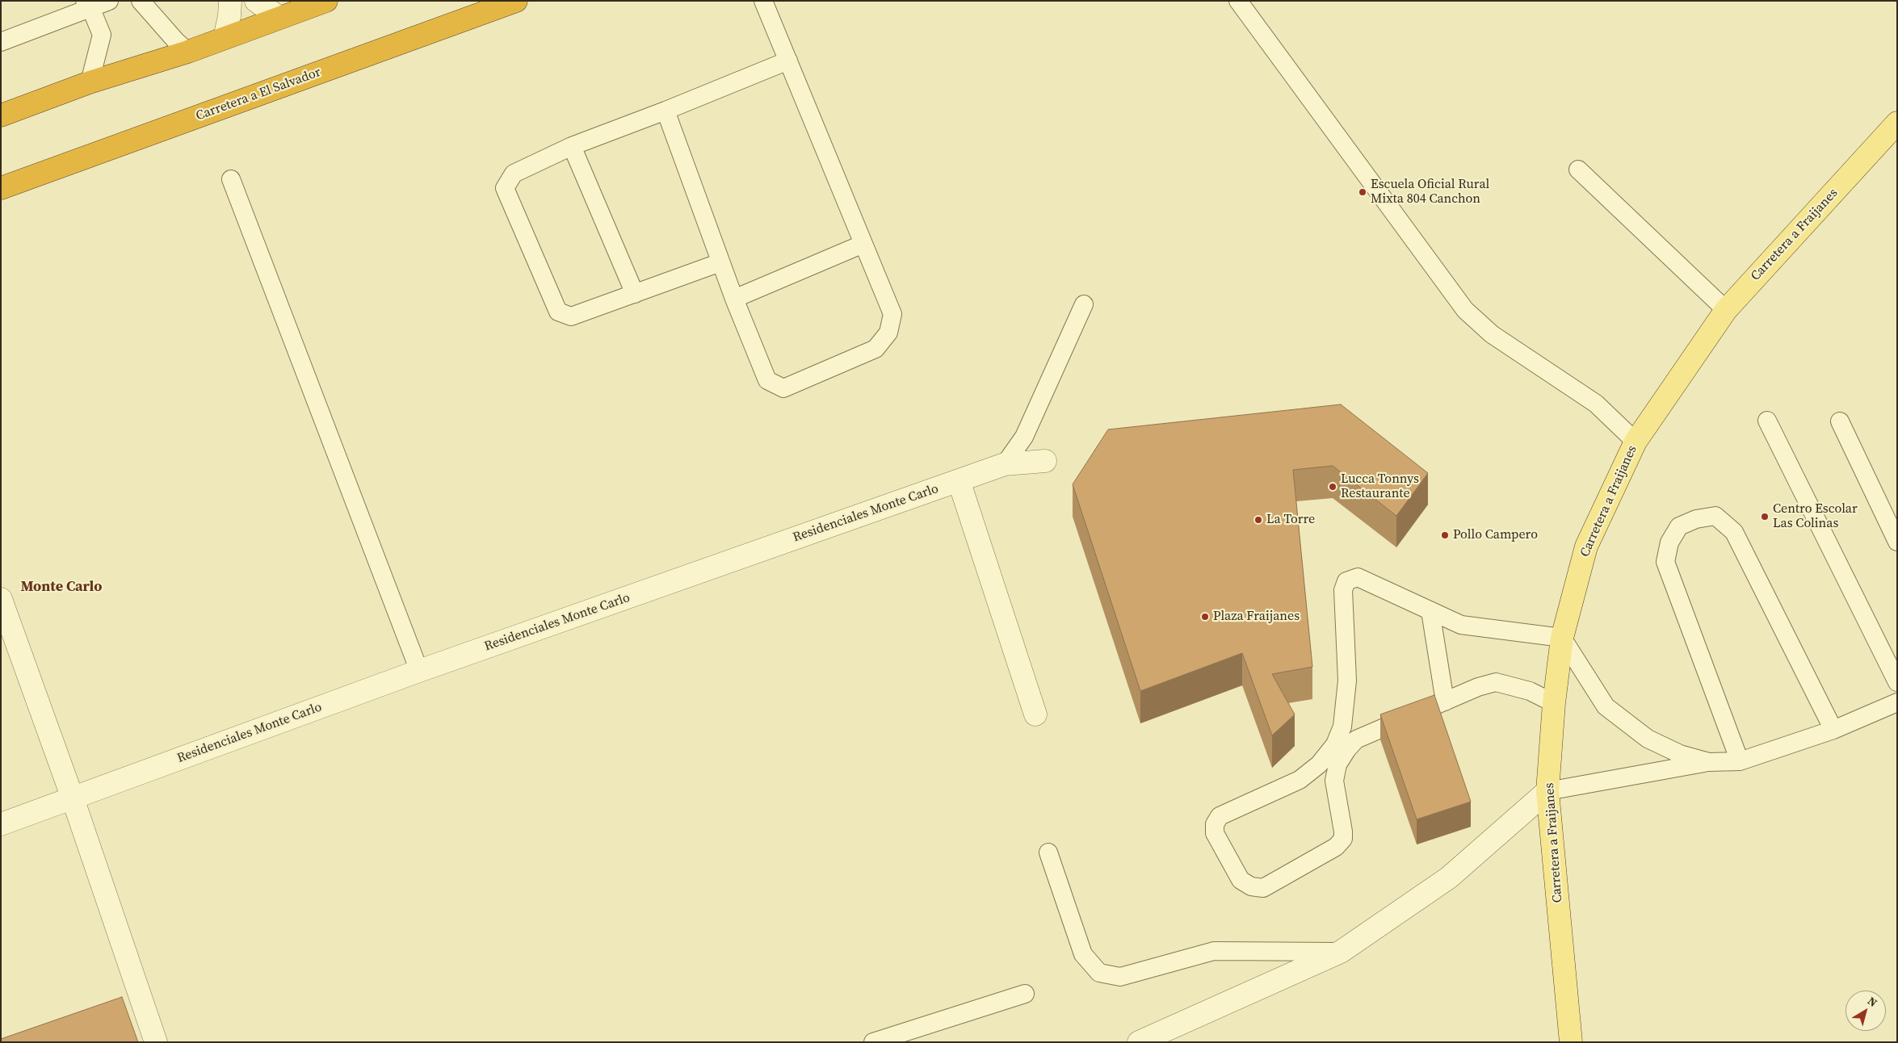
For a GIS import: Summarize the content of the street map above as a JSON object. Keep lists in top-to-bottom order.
{
  "streets": {
    "highway": ["Carretera a El Salvador"],
    "main road": ["Carretera a Fraijanes"],
    "street": ["Residenciales Monte Carlo"]
  },
  "districts": ["Monte Carlo"],
  "places": [
    "Escuela Oficial Rural Mixta 804 Canchon",
    "Lucca Tonnys Restaurante",
    "Centro Escolar Las Colinas",
    "La Torre",
    "Pollo Campero",
    "Plaza Fraijanes"
  ],
  "north": "top right"
}
